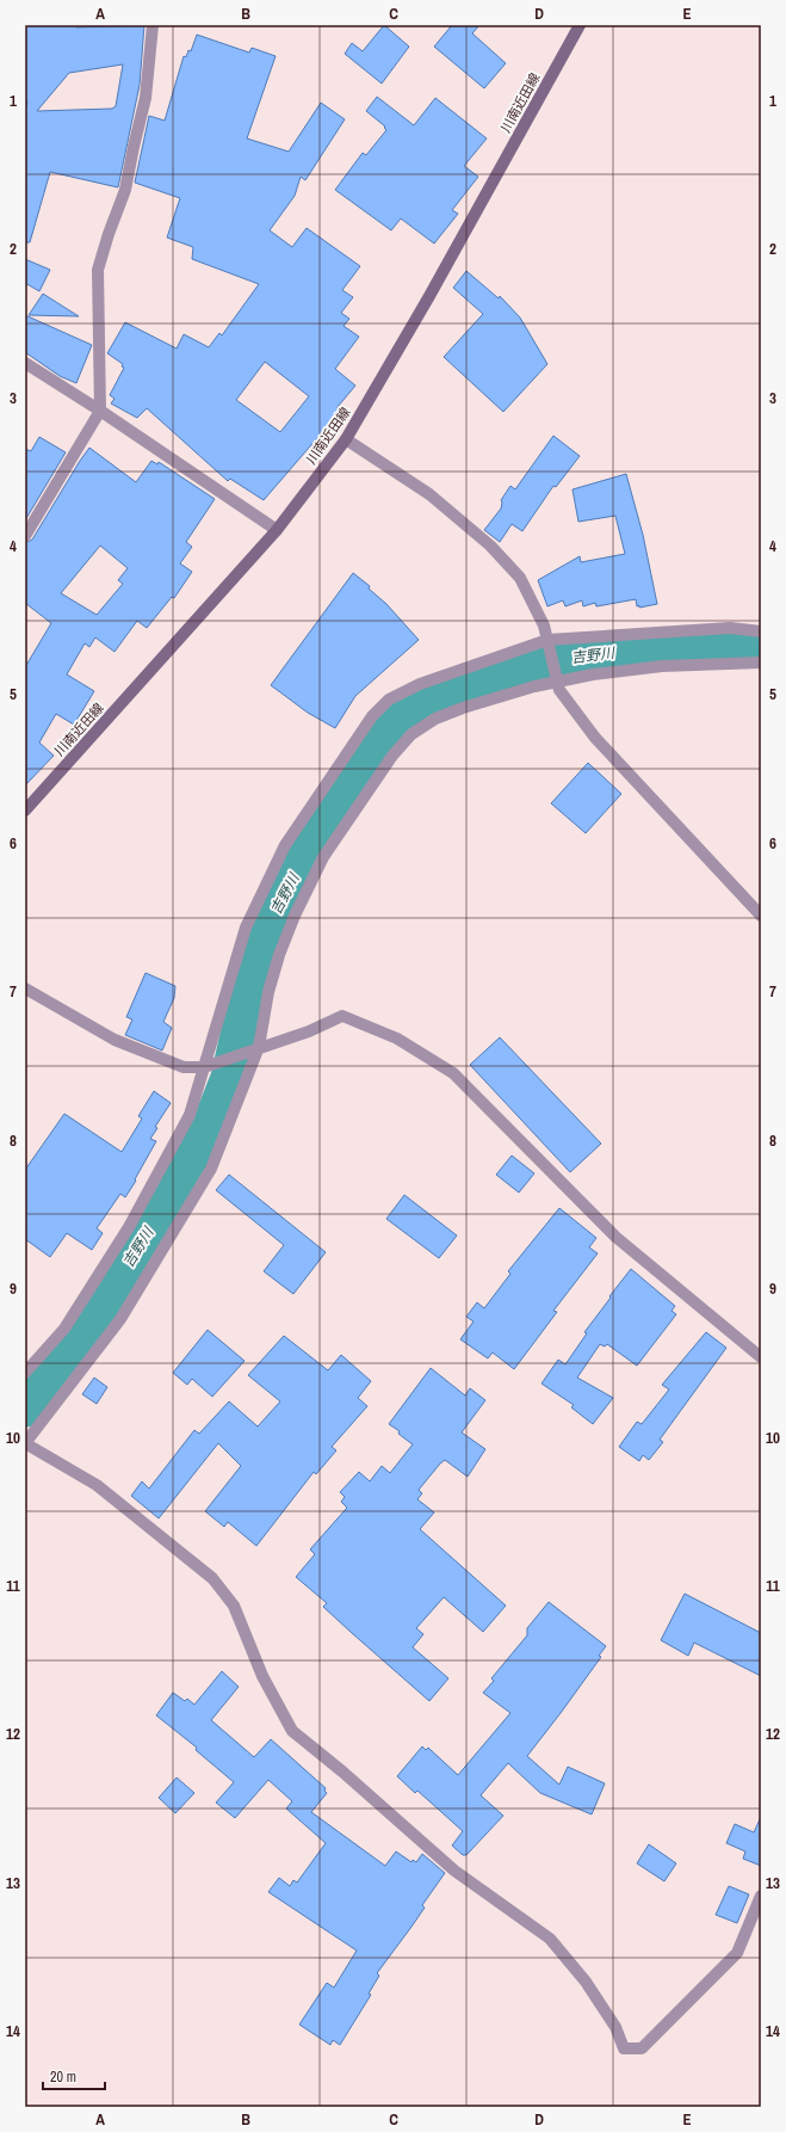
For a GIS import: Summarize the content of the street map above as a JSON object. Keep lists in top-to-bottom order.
{
  "streets": {
    "main road": ["川南近田線"]
  },
  "water": ["吉野川"],
  "scale_bar": "20 m",
  "grid": {
    "columns": [
      "A",
      "B",
      "C",
      "D",
      "E"
    ],
    "rows": [
      "1",
      "2",
      "3",
      "4",
      "5",
      "6",
      "7",
      "8",
      "9",
      "10",
      "11",
      "12",
      "13",
      "14"
    ]
  }
}
